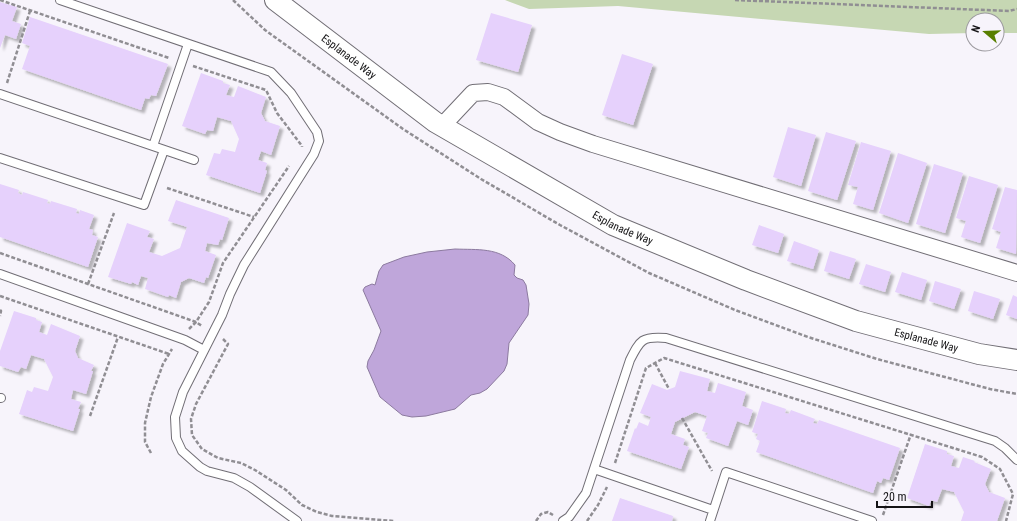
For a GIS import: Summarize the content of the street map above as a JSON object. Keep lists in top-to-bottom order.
{
  "streets": {
    "street": ["Esplanade Way"]
  },
  "scale_bar": "20 m",
  "north": "left"
}
